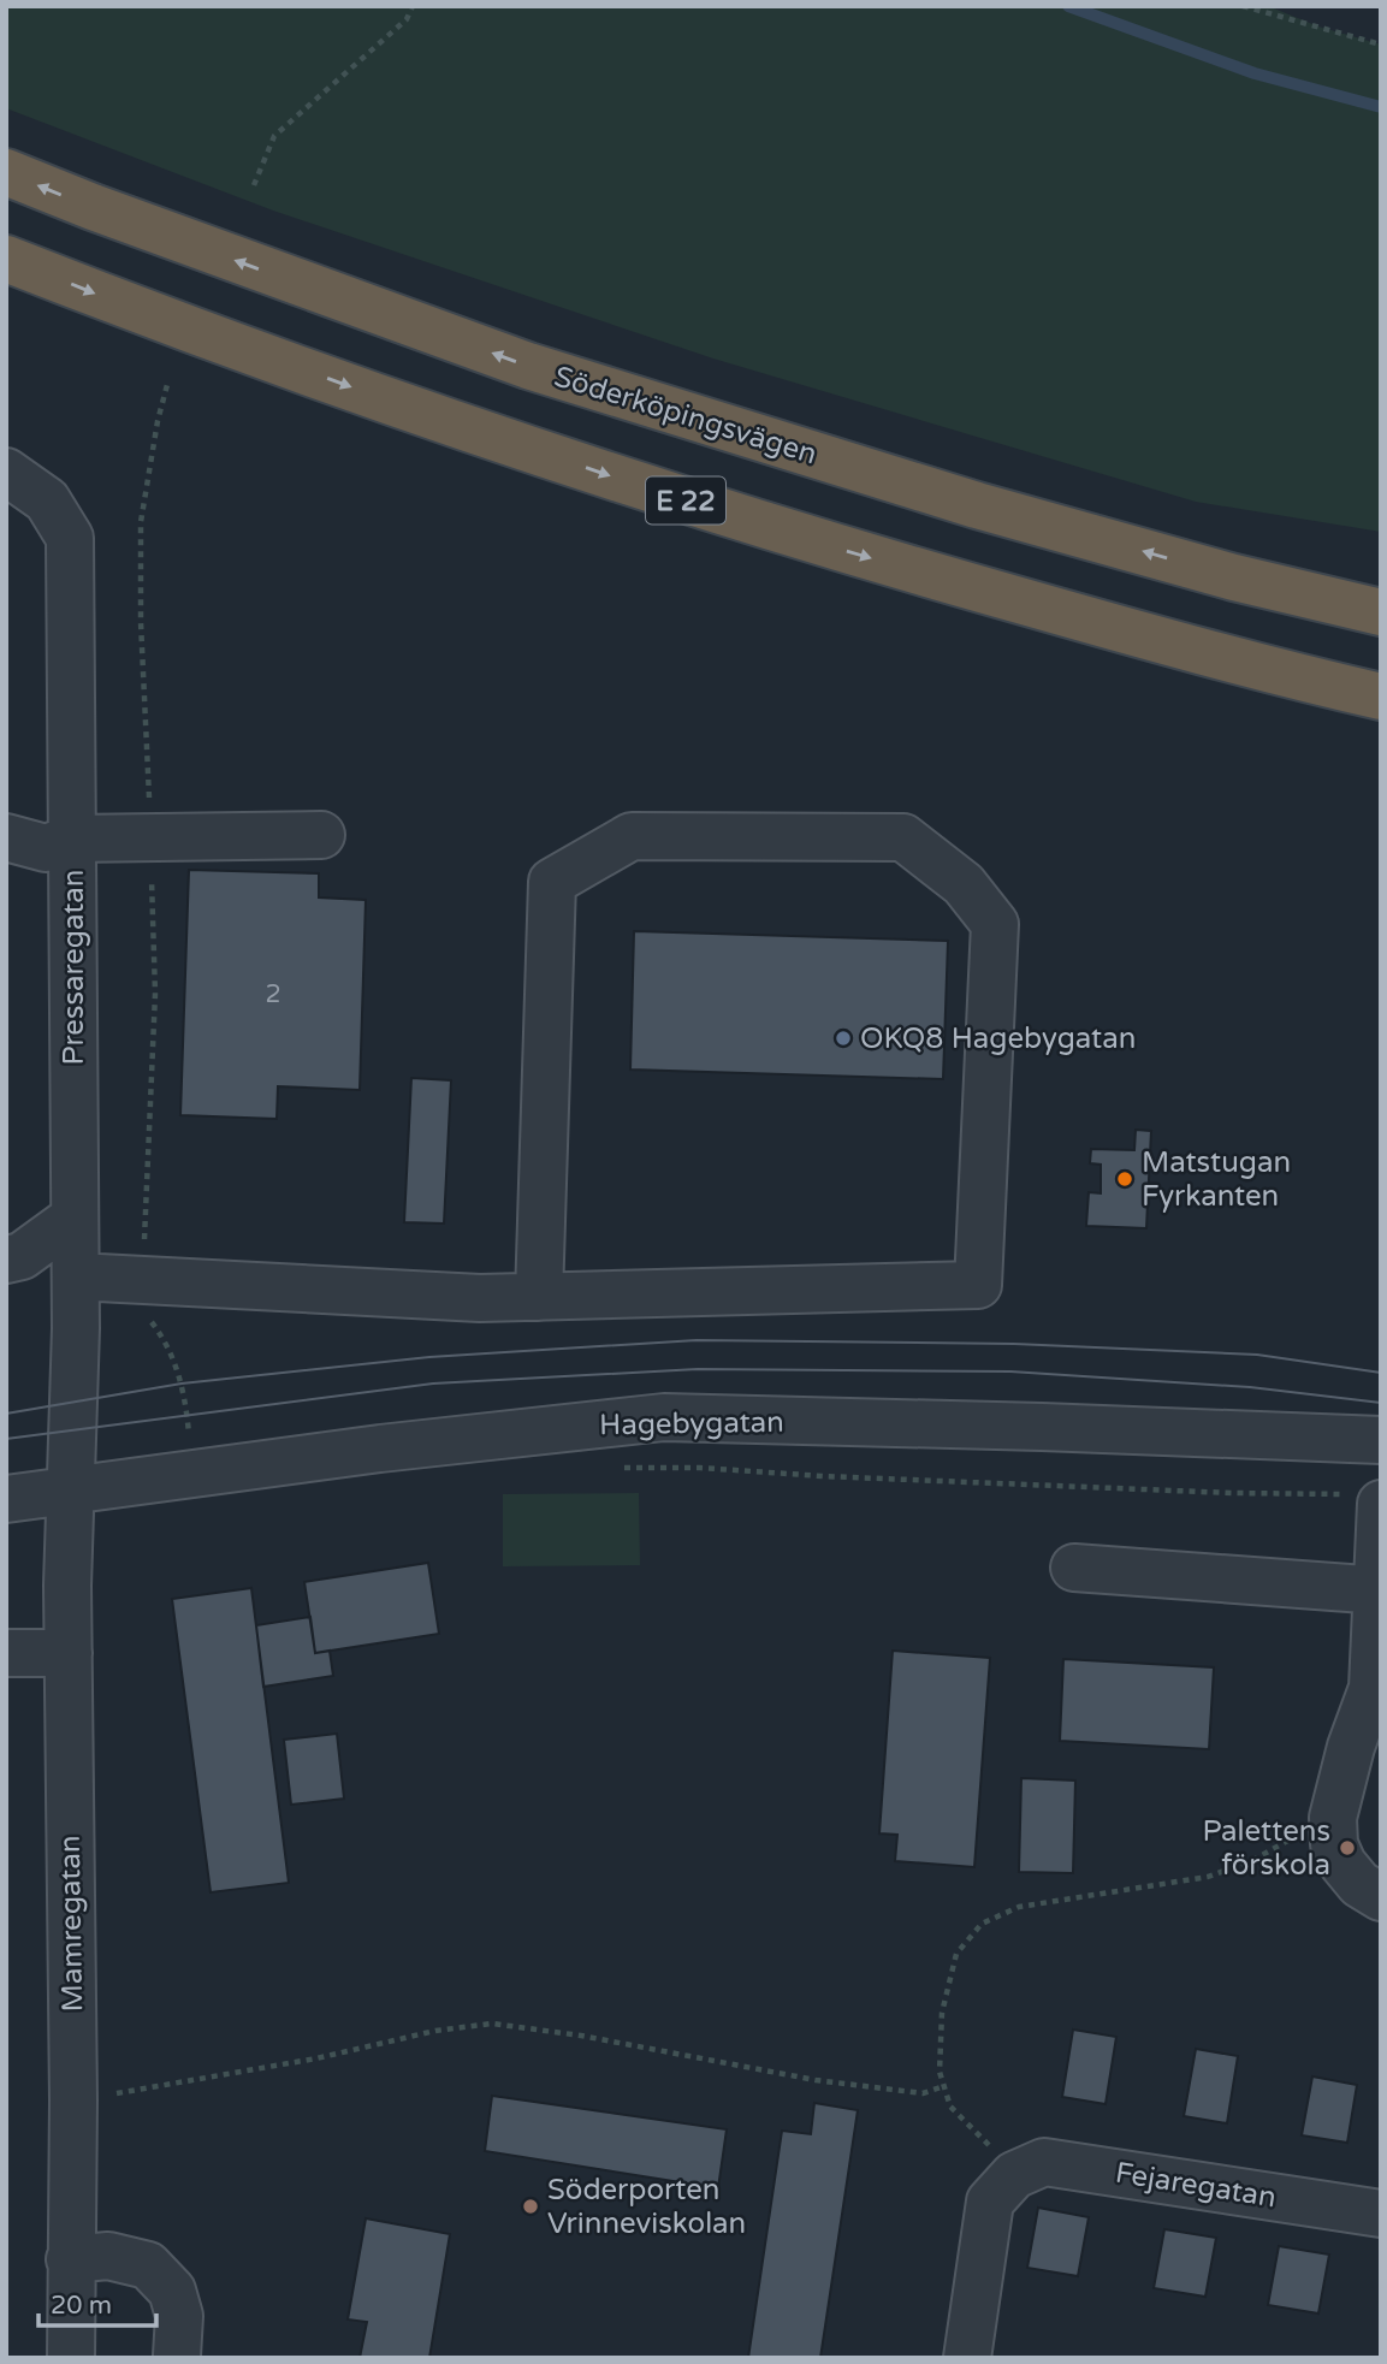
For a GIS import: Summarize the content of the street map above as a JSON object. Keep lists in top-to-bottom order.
{
  "streets": {
    "highway": ["Söderköpingsvägen", "E 22"],
    "street": [
      "Pressaregatan",
      "Hagebygatan",
      "Mamregatan",
      "Fejaregatan"
    ]
  },
  "crossings": [
    ["Pressaregatan", "Hagebygatan"],
    ["Pressaregatan", "Mamregatan"],
    ["Hagebygatan", "Mamregatan"]
  ],
  "places": [
    "OKQ8 Hagebygatan",
    "Matstugan Fyrkanten",
    "Palettens förskola",
    "Söderporten Vrinneviskolan"
  ],
  "house_numbers": ["2"],
  "scale_bar": "20 m"
}
